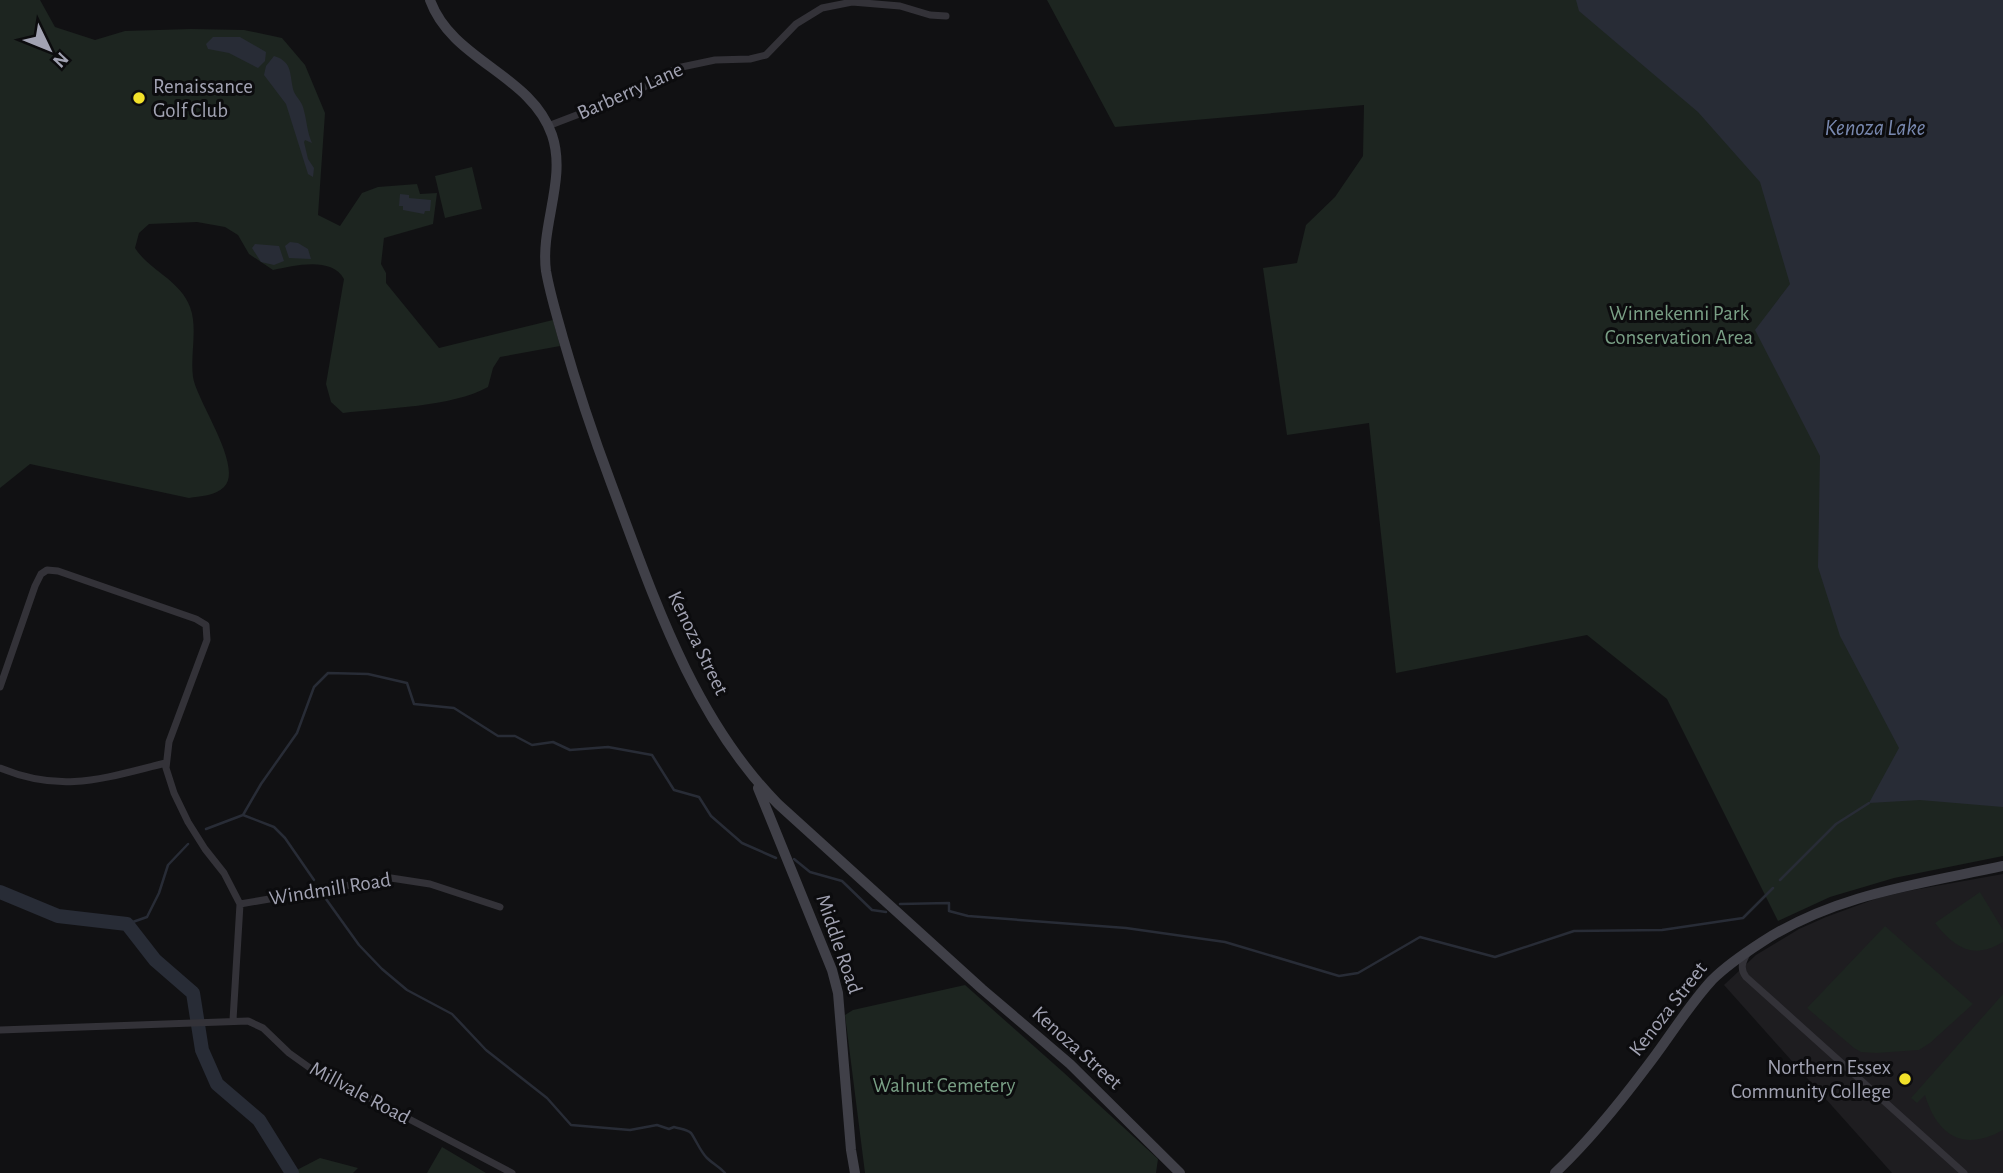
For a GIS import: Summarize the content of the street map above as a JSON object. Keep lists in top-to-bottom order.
{
  "streets": {
    "street": [
      "Barberry Lane",
      "Kenoza Street",
      "Windmill Road",
      "Middle Road",
      "Millvale Road"
    ]
  },
  "crossings": [
    ["Barberry Lane", "Kenoza Street"],
    ["Kenoza Street", "Middle Road"]
  ],
  "water": ["Kenoza Lake"],
  "parks": ["Winnekenni Park Conservation Area", "Walnut Cemetery"],
  "places": ["Renaissance Golf Club", "Northern Essex Community College"],
  "north": "bottom right"
}
